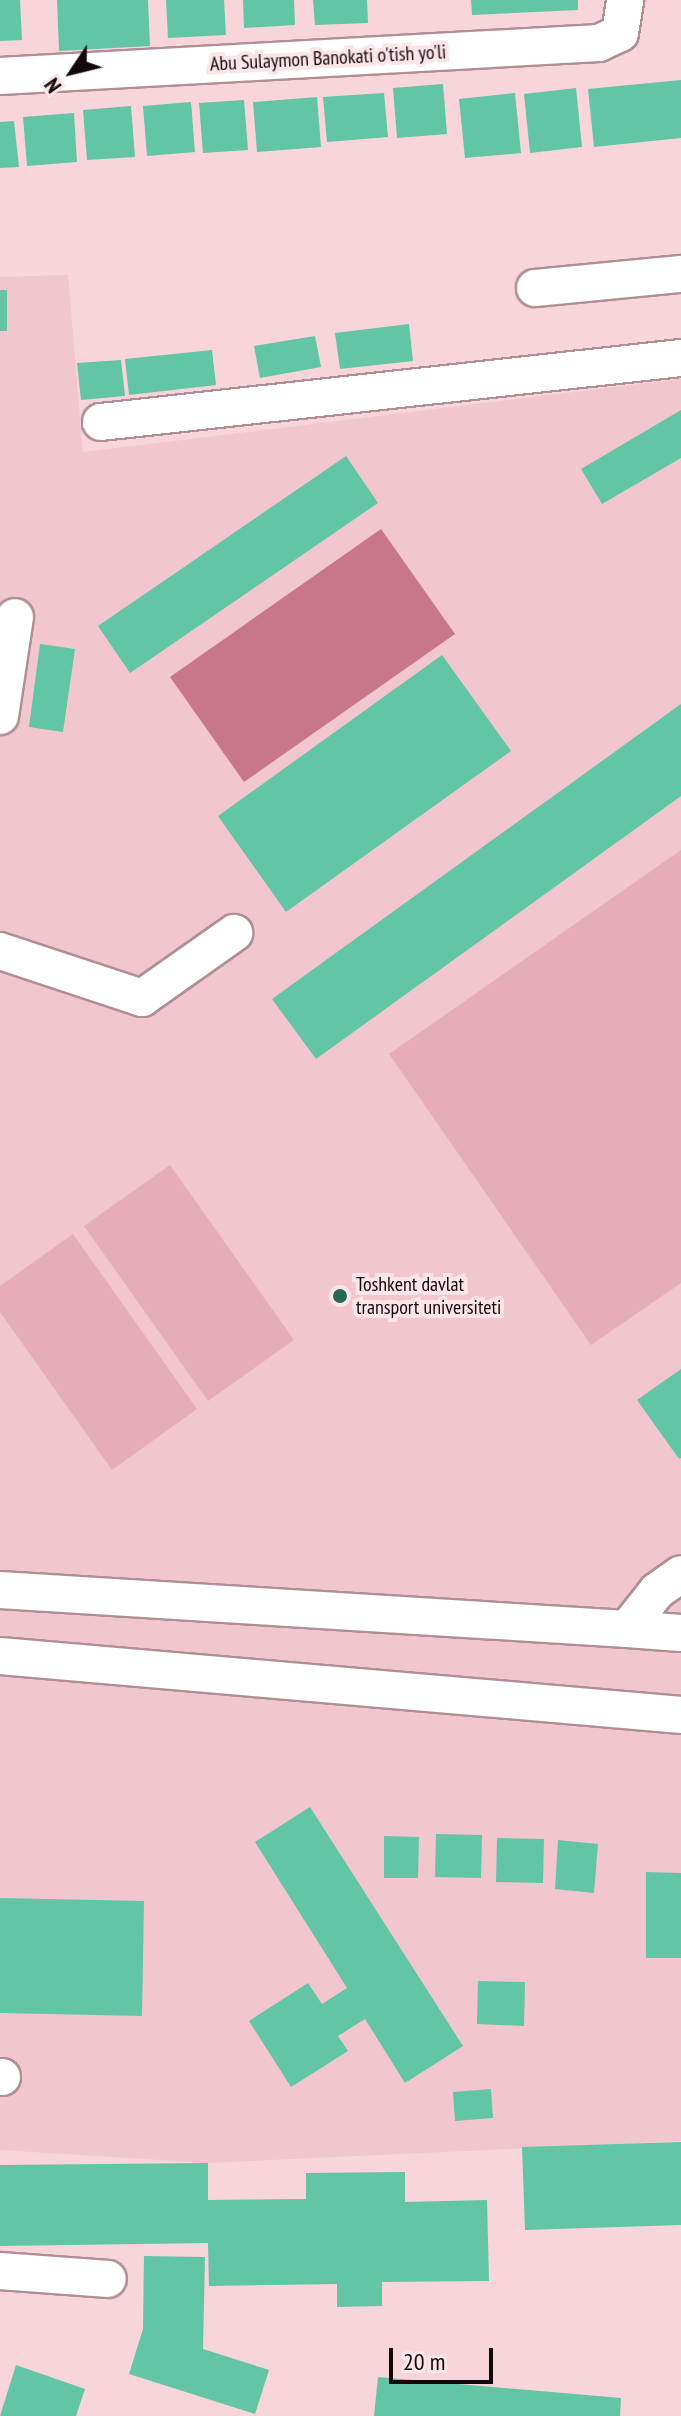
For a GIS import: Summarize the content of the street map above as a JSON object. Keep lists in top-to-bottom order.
{
  "streets": {
    "street": ["Abu Sulaymon Banokati o'tish yo'li"]
  },
  "places": ["Toshkent davlat transport universiteti"],
  "scale_bar": "20 m",
  "north": "bottom left"
}
